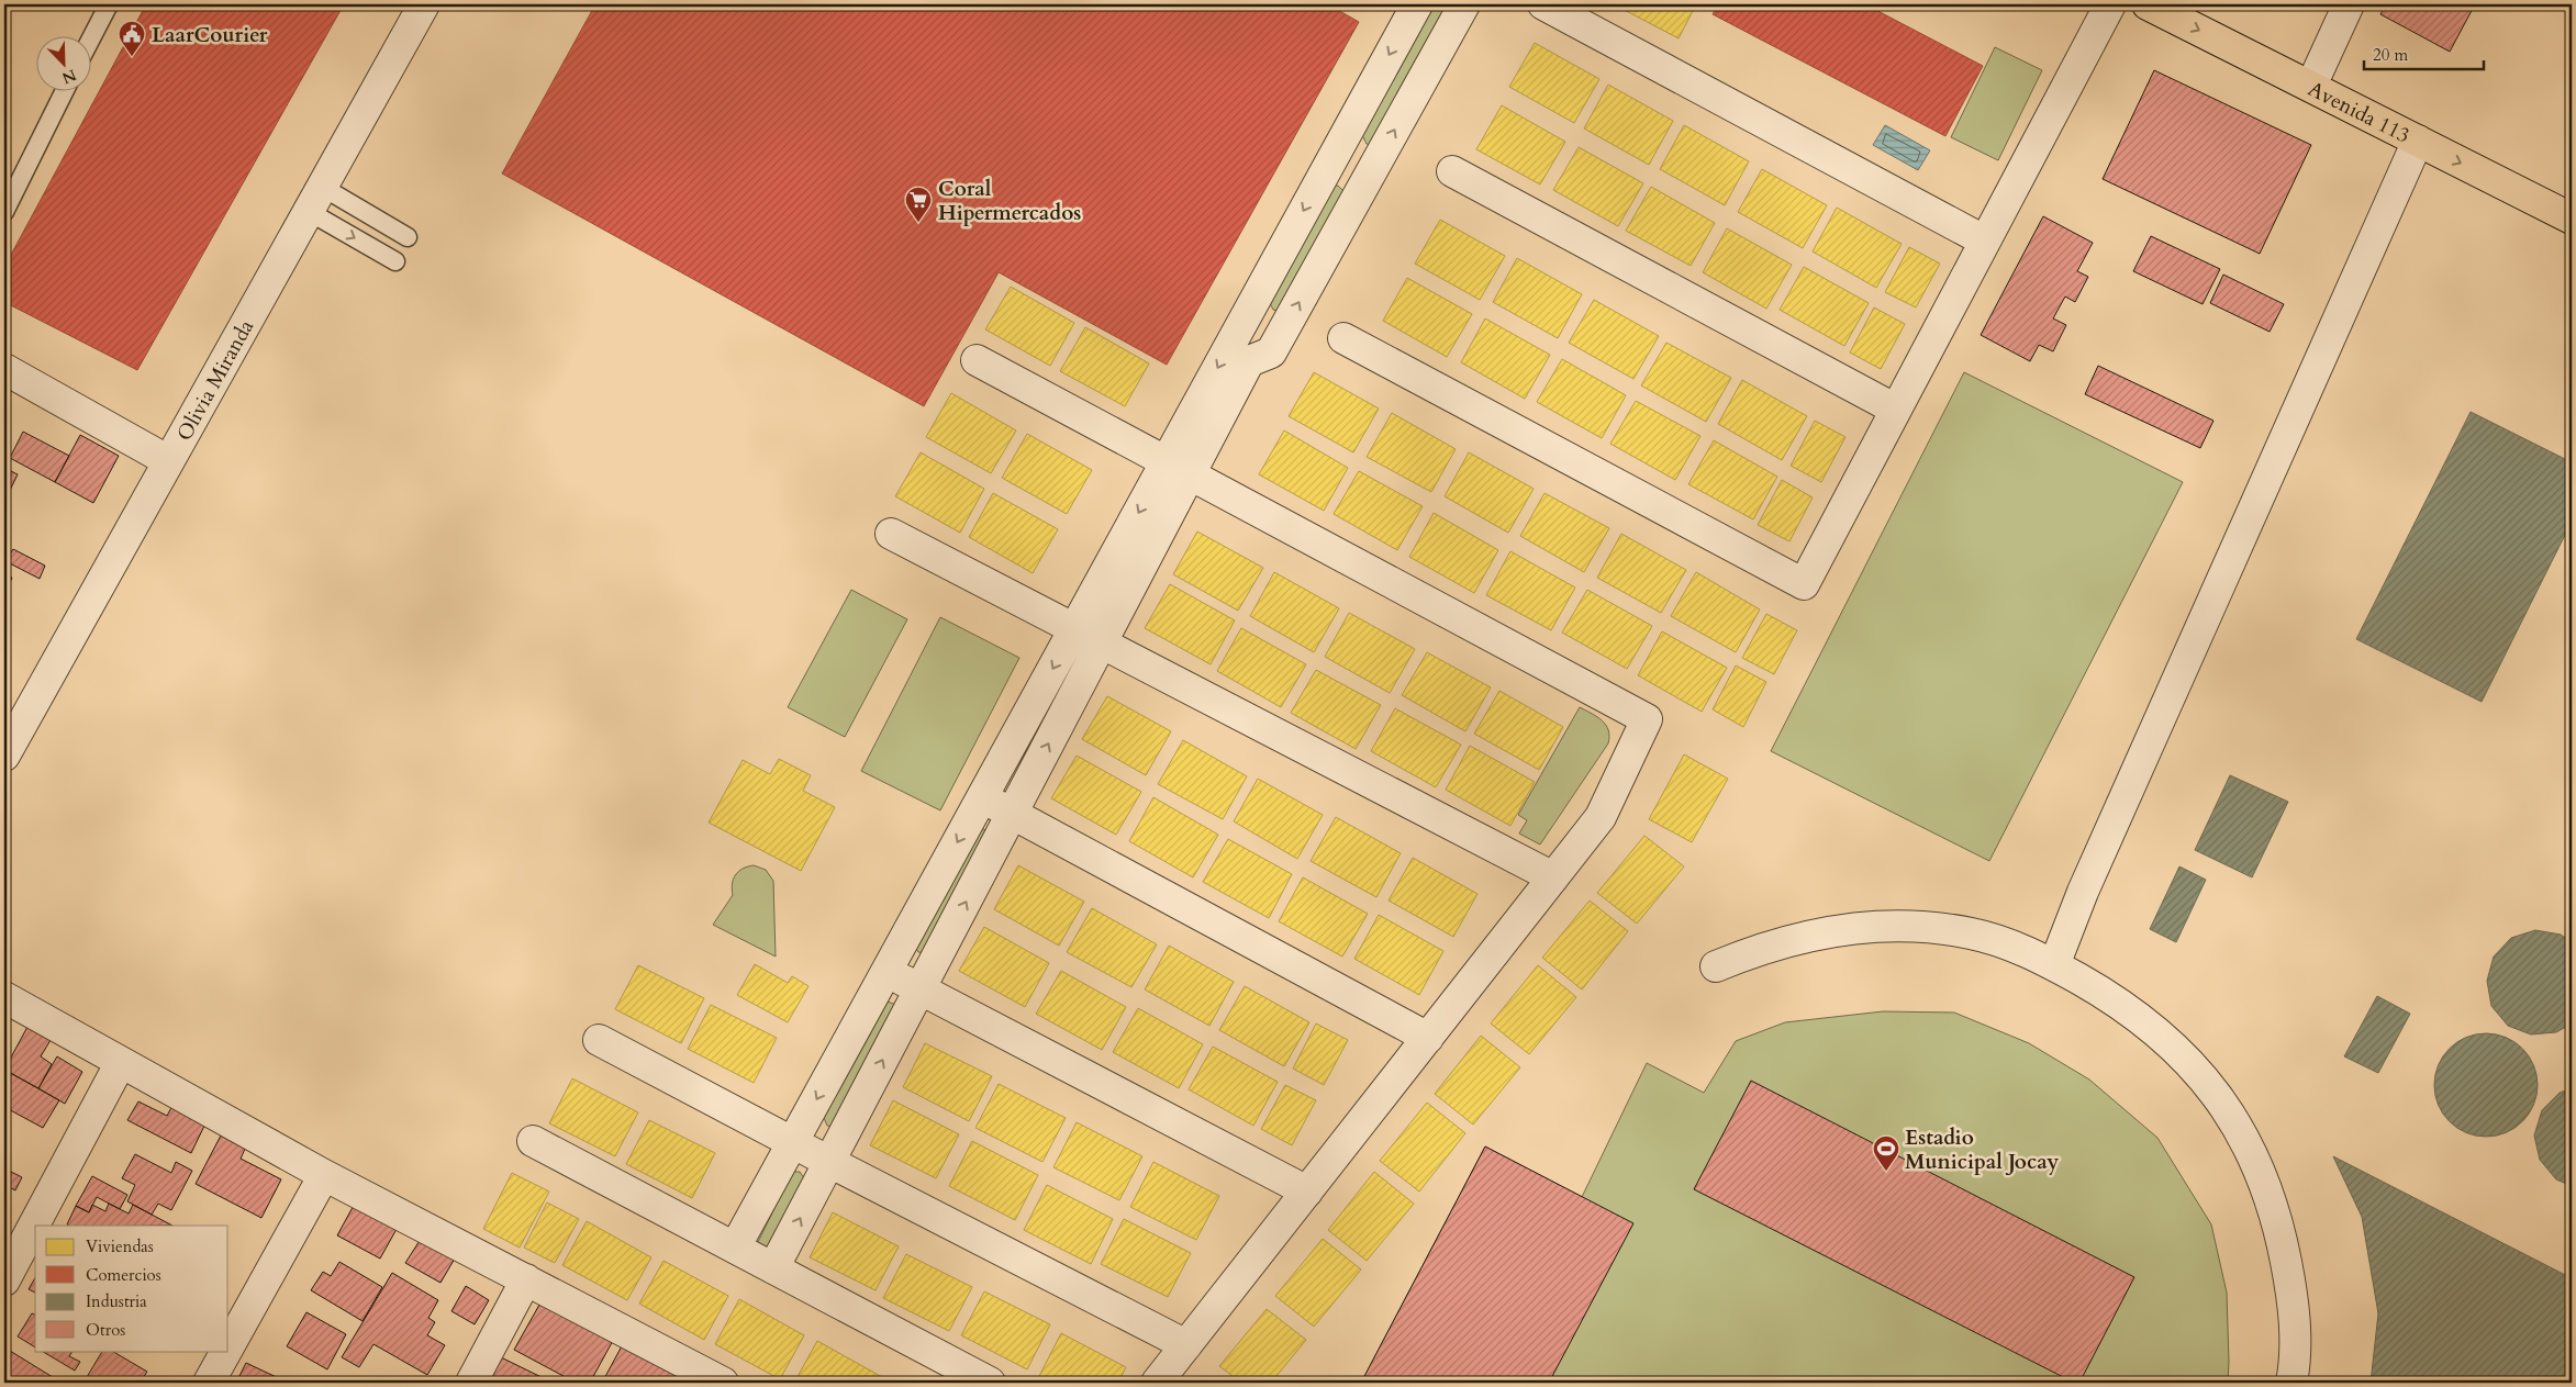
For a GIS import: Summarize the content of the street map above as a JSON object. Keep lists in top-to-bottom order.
{
  "streets": {
    "main road": ["Avenida 113"],
    "street": ["Olivia Miranda"]
  },
  "one_way": ["Avenida 113"],
  "places": {
    "public building": ["LaarCourier"],
    "supermarket": ["Coral Hipermercados"],
    "sports": ["Estadio Municipal Jocay"]
  },
  "legend": [
    "Viviendas",
    "Comercios",
    "Industria",
    "Otros"
  ],
  "scale_bar": "20 m",
  "north": "bottom right"
}
